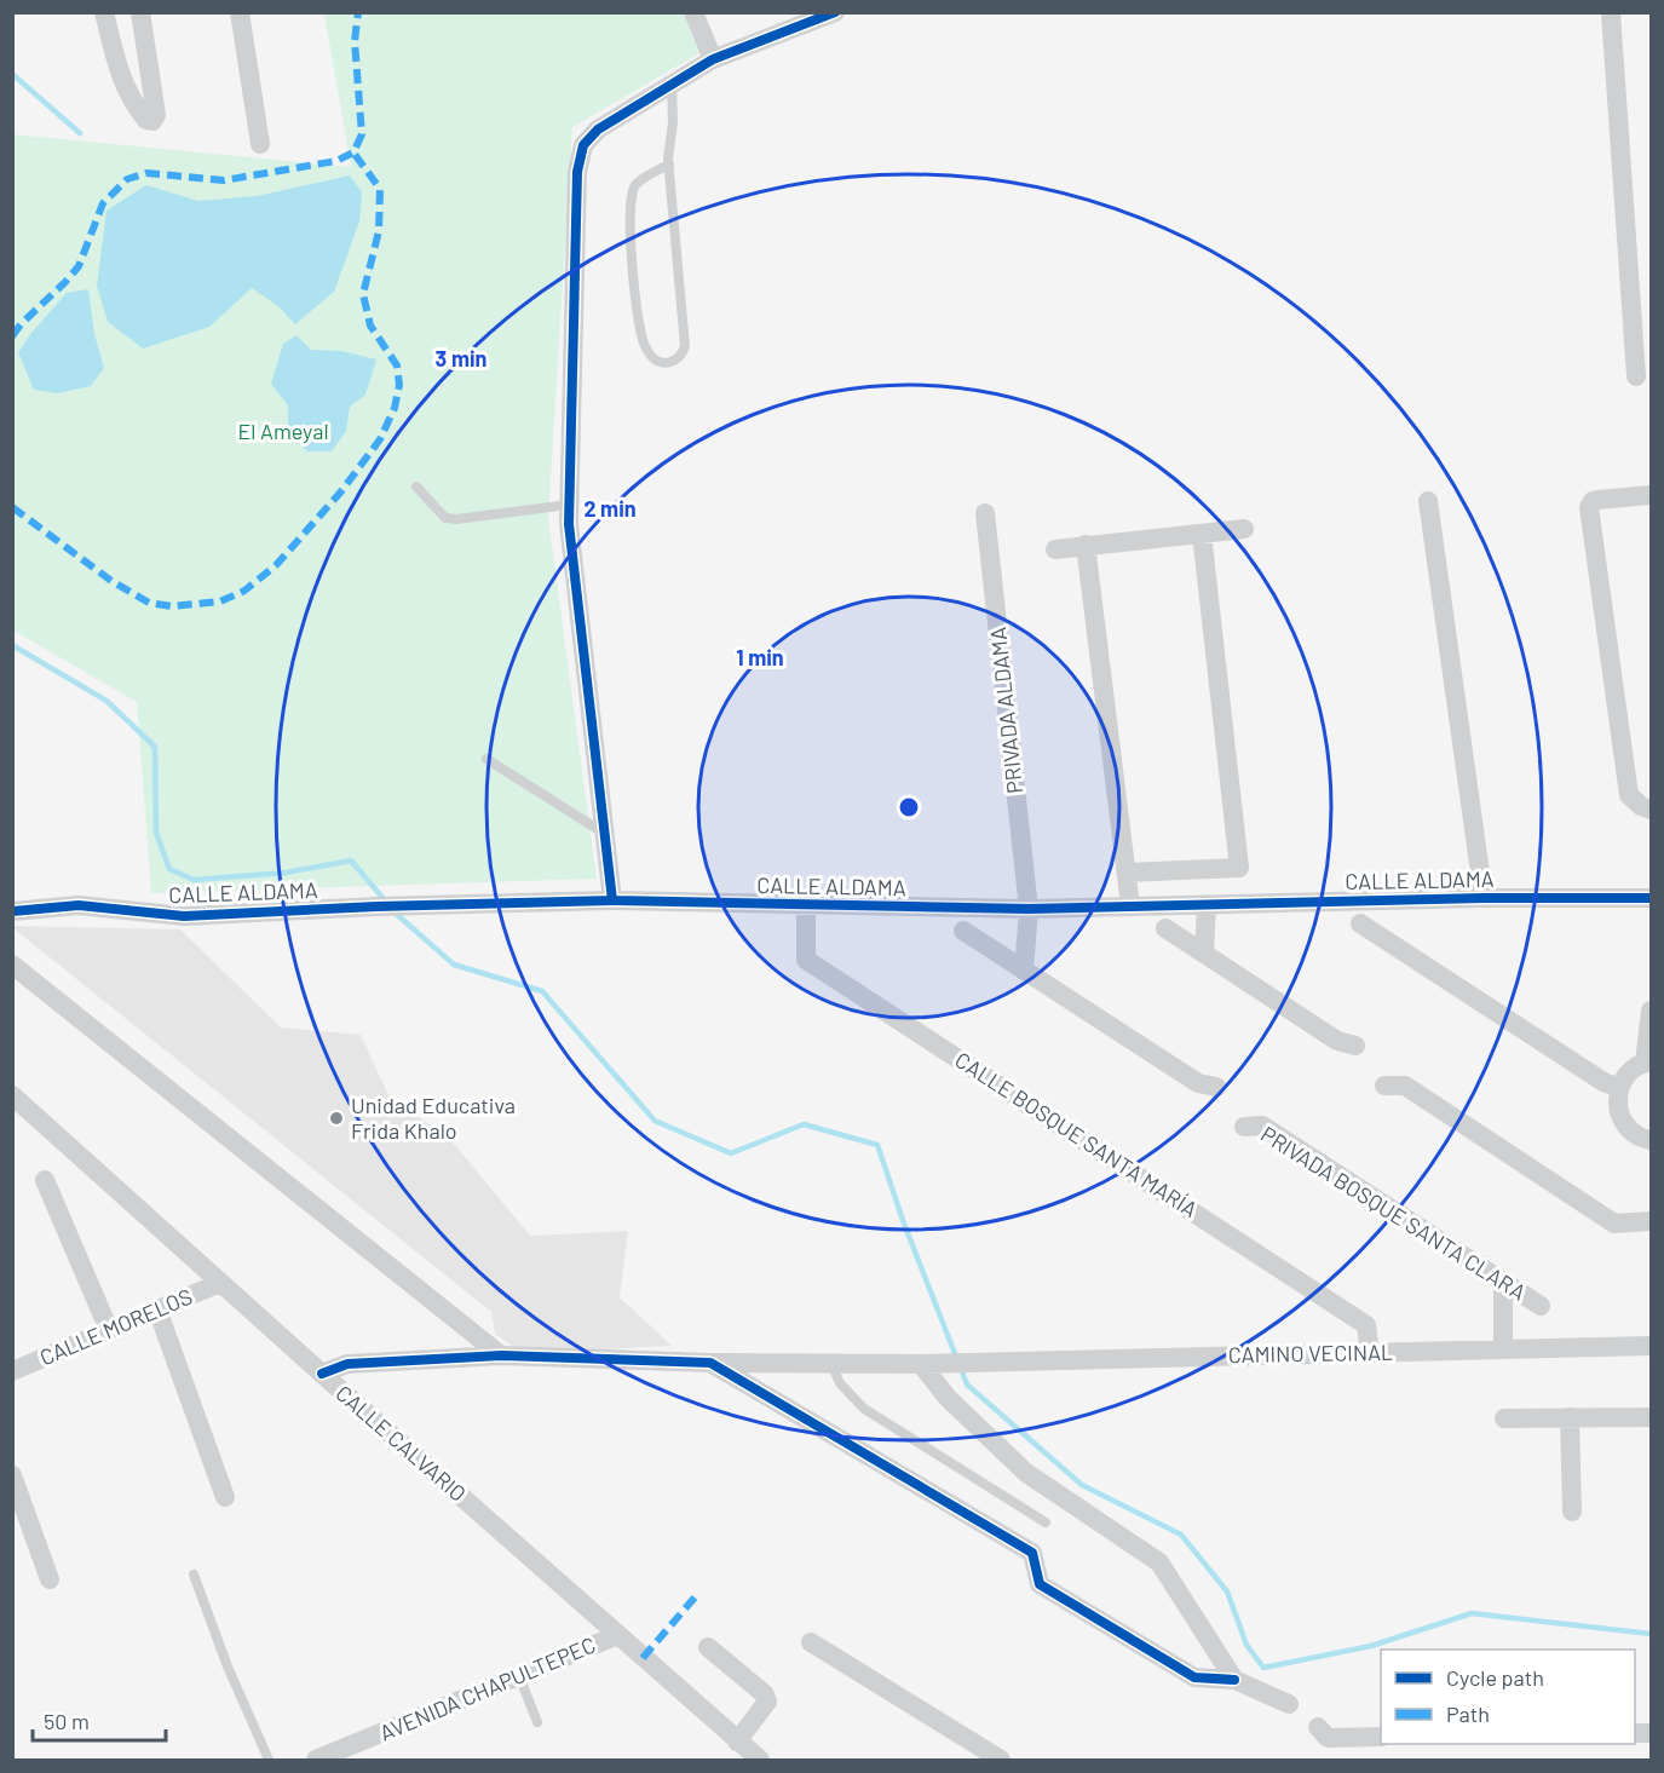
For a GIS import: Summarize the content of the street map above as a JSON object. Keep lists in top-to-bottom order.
{
  "streets": {
    "street": [
      "PRIVADA ALDAMA",
      "CALLE ALDAMA",
      "CALLE BOSQUE SANTA MARÍA",
      "PRIVADA BOSQUE SANTA CLARA",
      "CALLE MORELOS",
      "CAMINO VECINAL",
      "CALLE CALVARIO",
      "AVENIDA CHAPULTEPEC"
    ]
  },
  "crossings": [
    ["PRIVADA ALDAMA", "CALLE ALDAMA"],
    ["CALLE ALDAMA", "CALLE BOSQUE SANTA MARÍA"],
    ["CALLE BOSQUE SANTA MARÍA", "CAMINO VECINAL"],
    ["CALLE MORELOS", "CALLE CALVARIO"],
    ["CALLE CALVARIO", "AVENIDA CHAPULTEPEC"]
  ],
  "parks": ["El Ameyal"],
  "places": ["Unidad Educativa Frida Khalo"],
  "legend": ["Cycle path", "Path"],
  "scale_bar": "50 m",
  "rings": ["3 min", "2 min", "1 min"]
}
